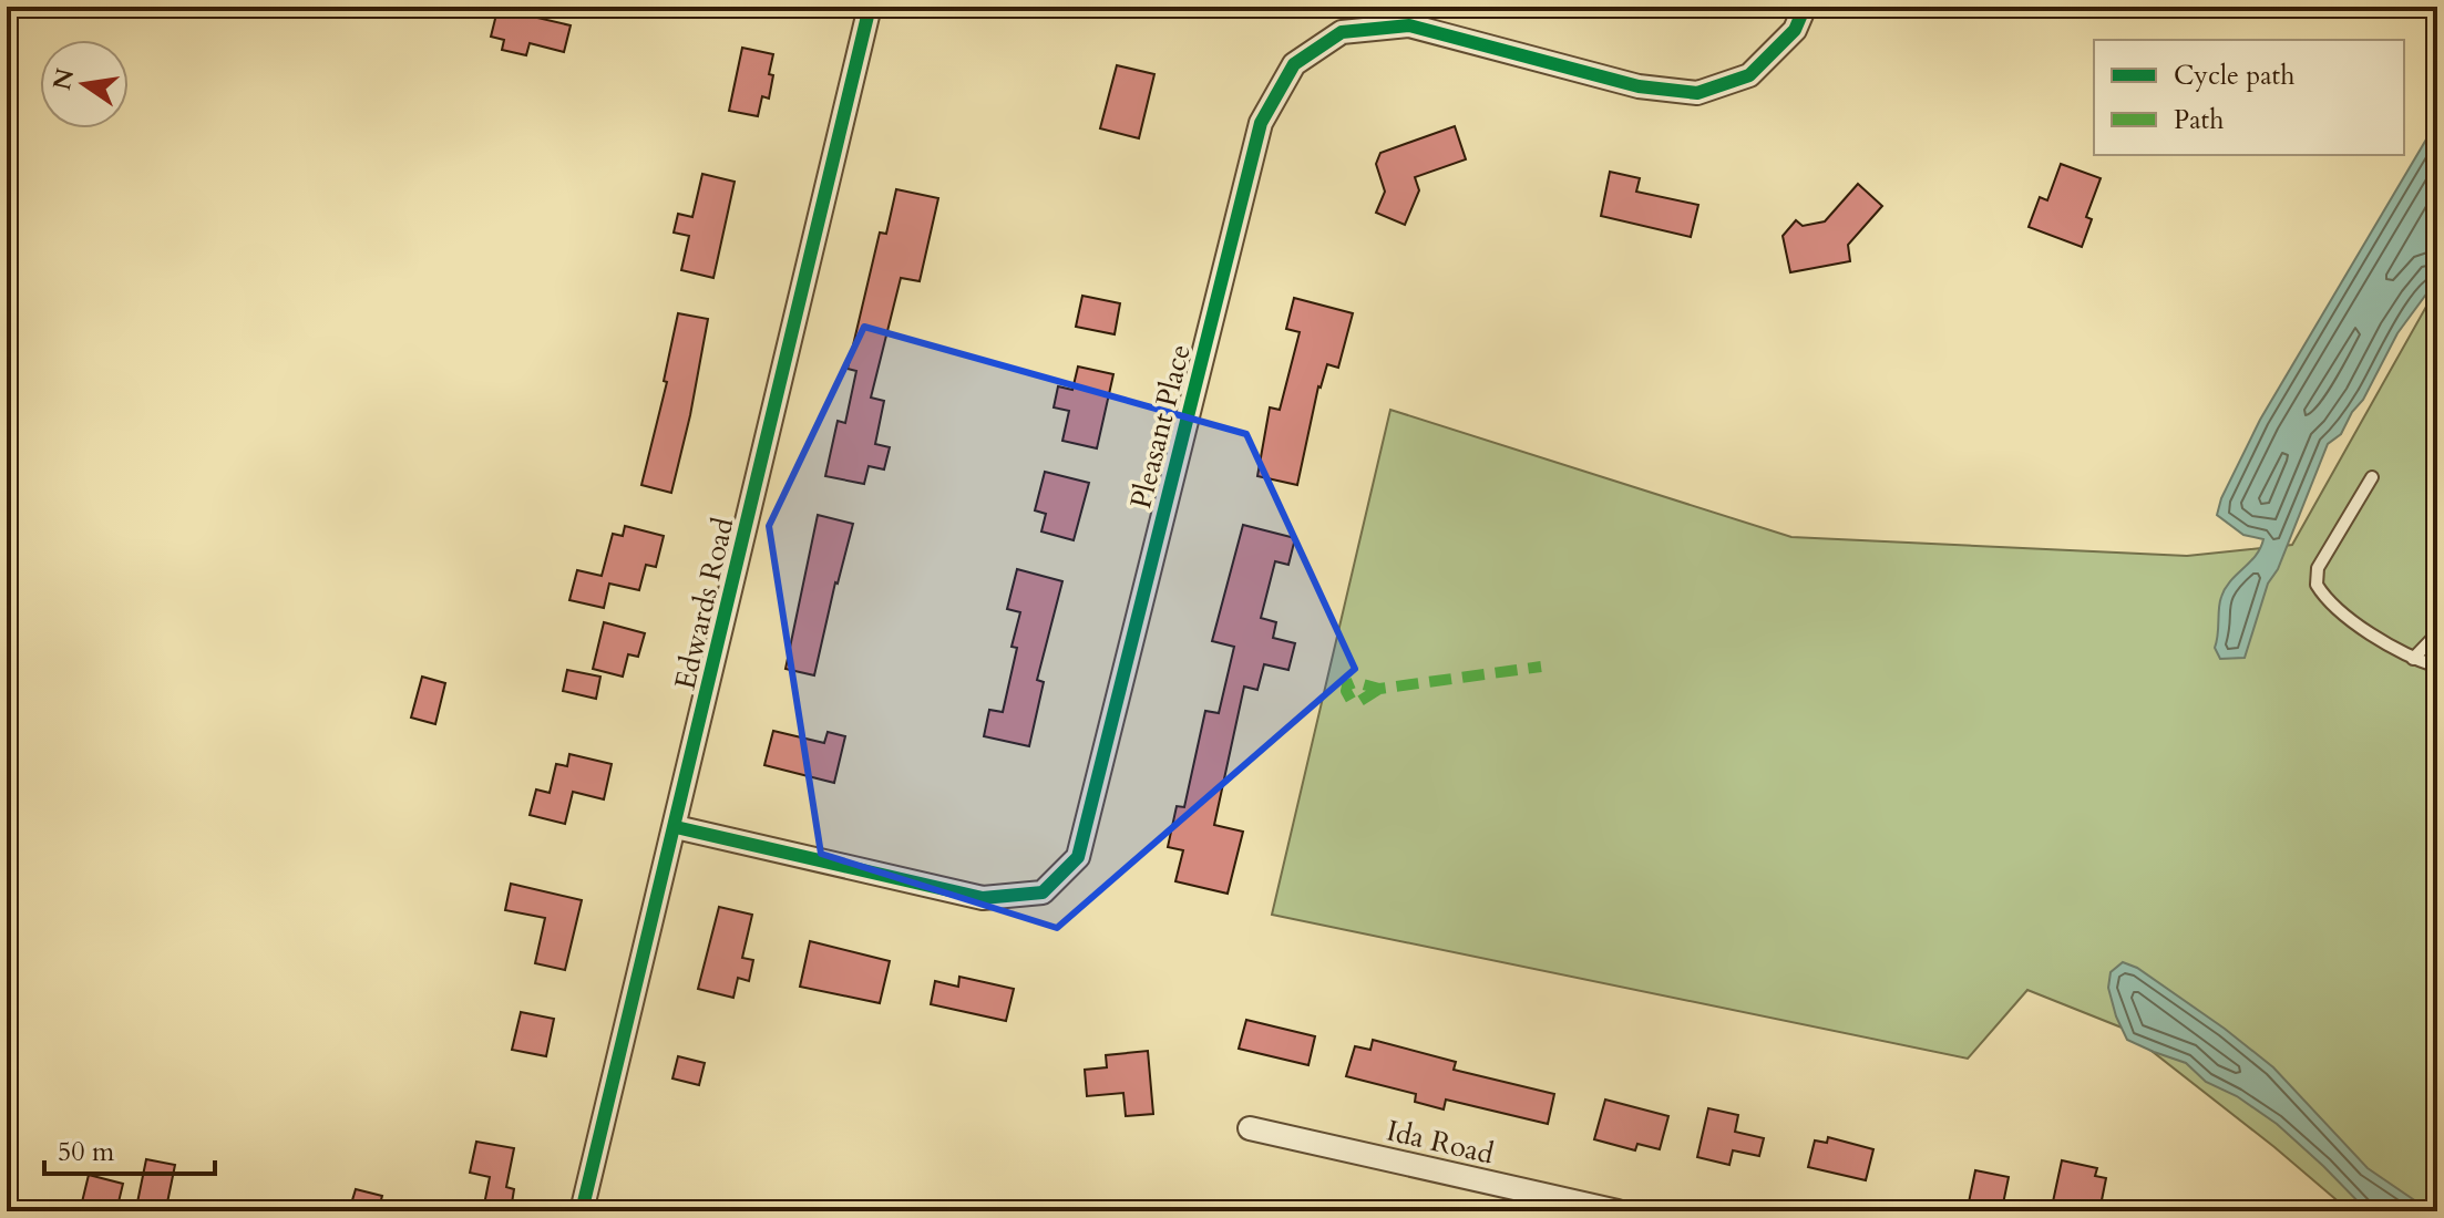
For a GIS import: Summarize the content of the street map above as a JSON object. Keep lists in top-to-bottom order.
{
  "streets": {
    "street": ["Pleasant Place", "Edwards Road", "Ida Road"]
  },
  "crossings": [
    ["Pleasant Place", "Edwards Road"]
  ],
  "legend": ["Cycle path", "Path"],
  "scale_bar": "50 m",
  "north": "left"
}
